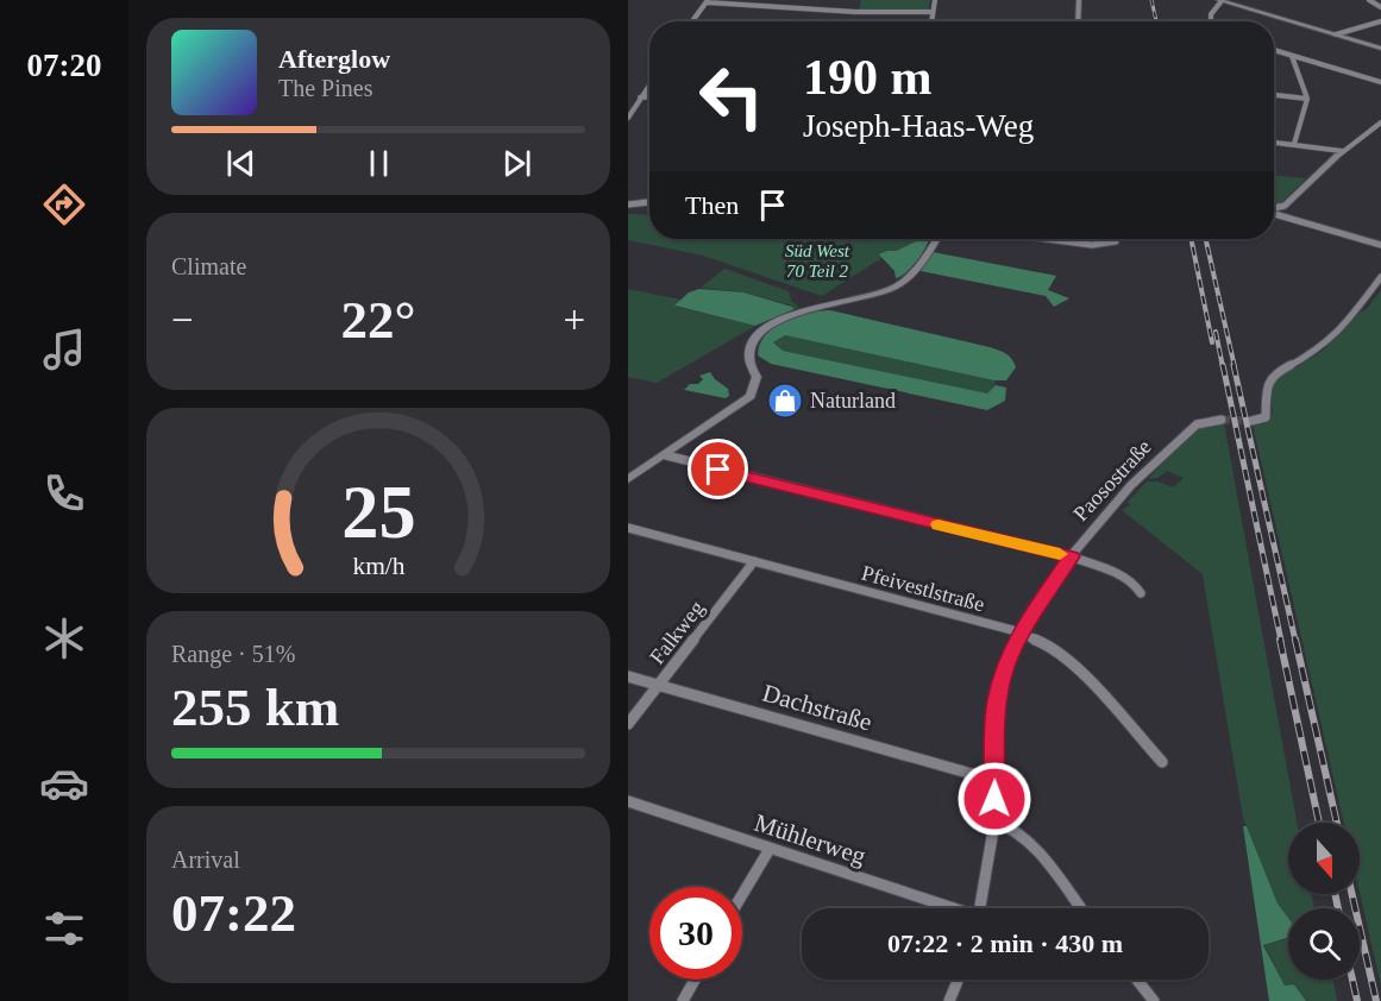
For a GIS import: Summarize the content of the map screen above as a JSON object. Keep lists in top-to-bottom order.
{
  "streets": {
    "street": [
      "Paosostraße",
      "Pfeivestlstraße",
      "Falkweg",
      "Dachstraße",
      "Mühlerweg"
    ]
  },
  "crossings": [
    ["Paosostraße", "Pfeivestlstraße"],
    ["Paosostraße", "Dachstraße"],
    ["Pfeivestlstraße", "Falkweg"],
    ["Falkweg", "Dachstraße"]
  ],
  "parks": ["Süd West 70 Teil 2"],
  "places": {
    "shop": ["Naturland"]
  },
  "north": "bottom",
  "page": {
    "tabs": "07:20",
    "turn": ["190 m", "Joseph-Haas-Weg"],
    "song": ["Afterglow", "The Pines"],
    "then": "Then",
    "tile": [
      "Climate",
      ["Range · 51%", "255 km"],
      ["Arrival", "07:22"]
    ],
    "heat": ["−", "22°", "+"],
    "limit": "30",
    "trip": "07:22 · 2 min · 430 m",
    "gauge": ["25", "km/h"]
  }
}
